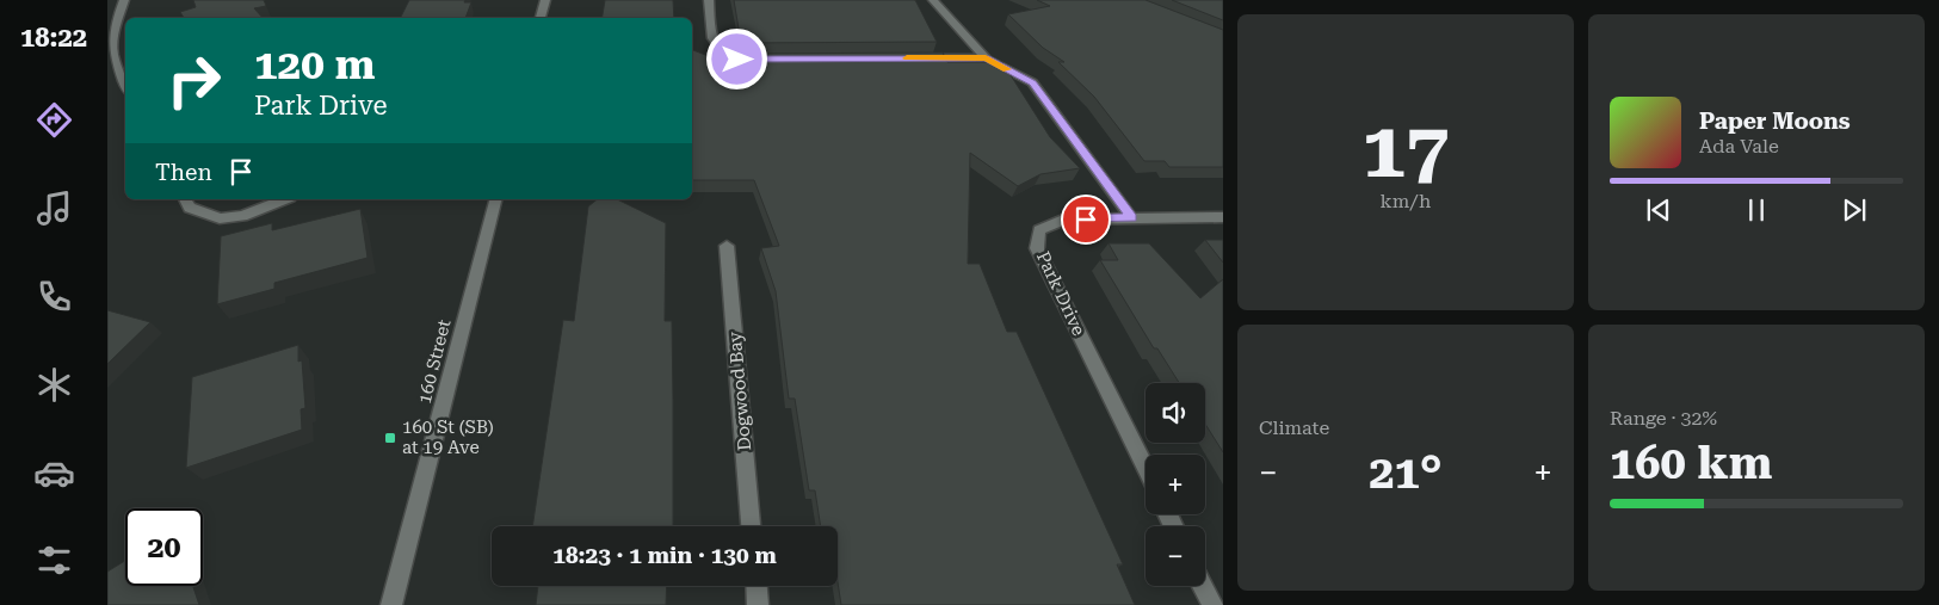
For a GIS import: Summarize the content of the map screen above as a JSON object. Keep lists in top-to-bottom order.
{
  "streets": {
    "street": ["Park Drive", "160 Street", "Dogwood Bay"]
  },
  "places": {
    "transit": ["160 St (SB) at 19 Ave"]
  },
  "page": {
    "tabs": "18:22",
    "tile": [
      ["17", "km/h"],
      "Climate",
      ["Range · 32%", "160 km"]
    ],
    "turn": ["120 m", "Park Drive"],
    "song": ["Paper Moons", "Ada Vale"],
    "then": "Then",
    "map_buttons": ["+", "−"],
    "heat": ["−", "21°", "+"],
    "limit": "20",
    "trip": "18:23 · 1 min · 130 m"
  }
}
